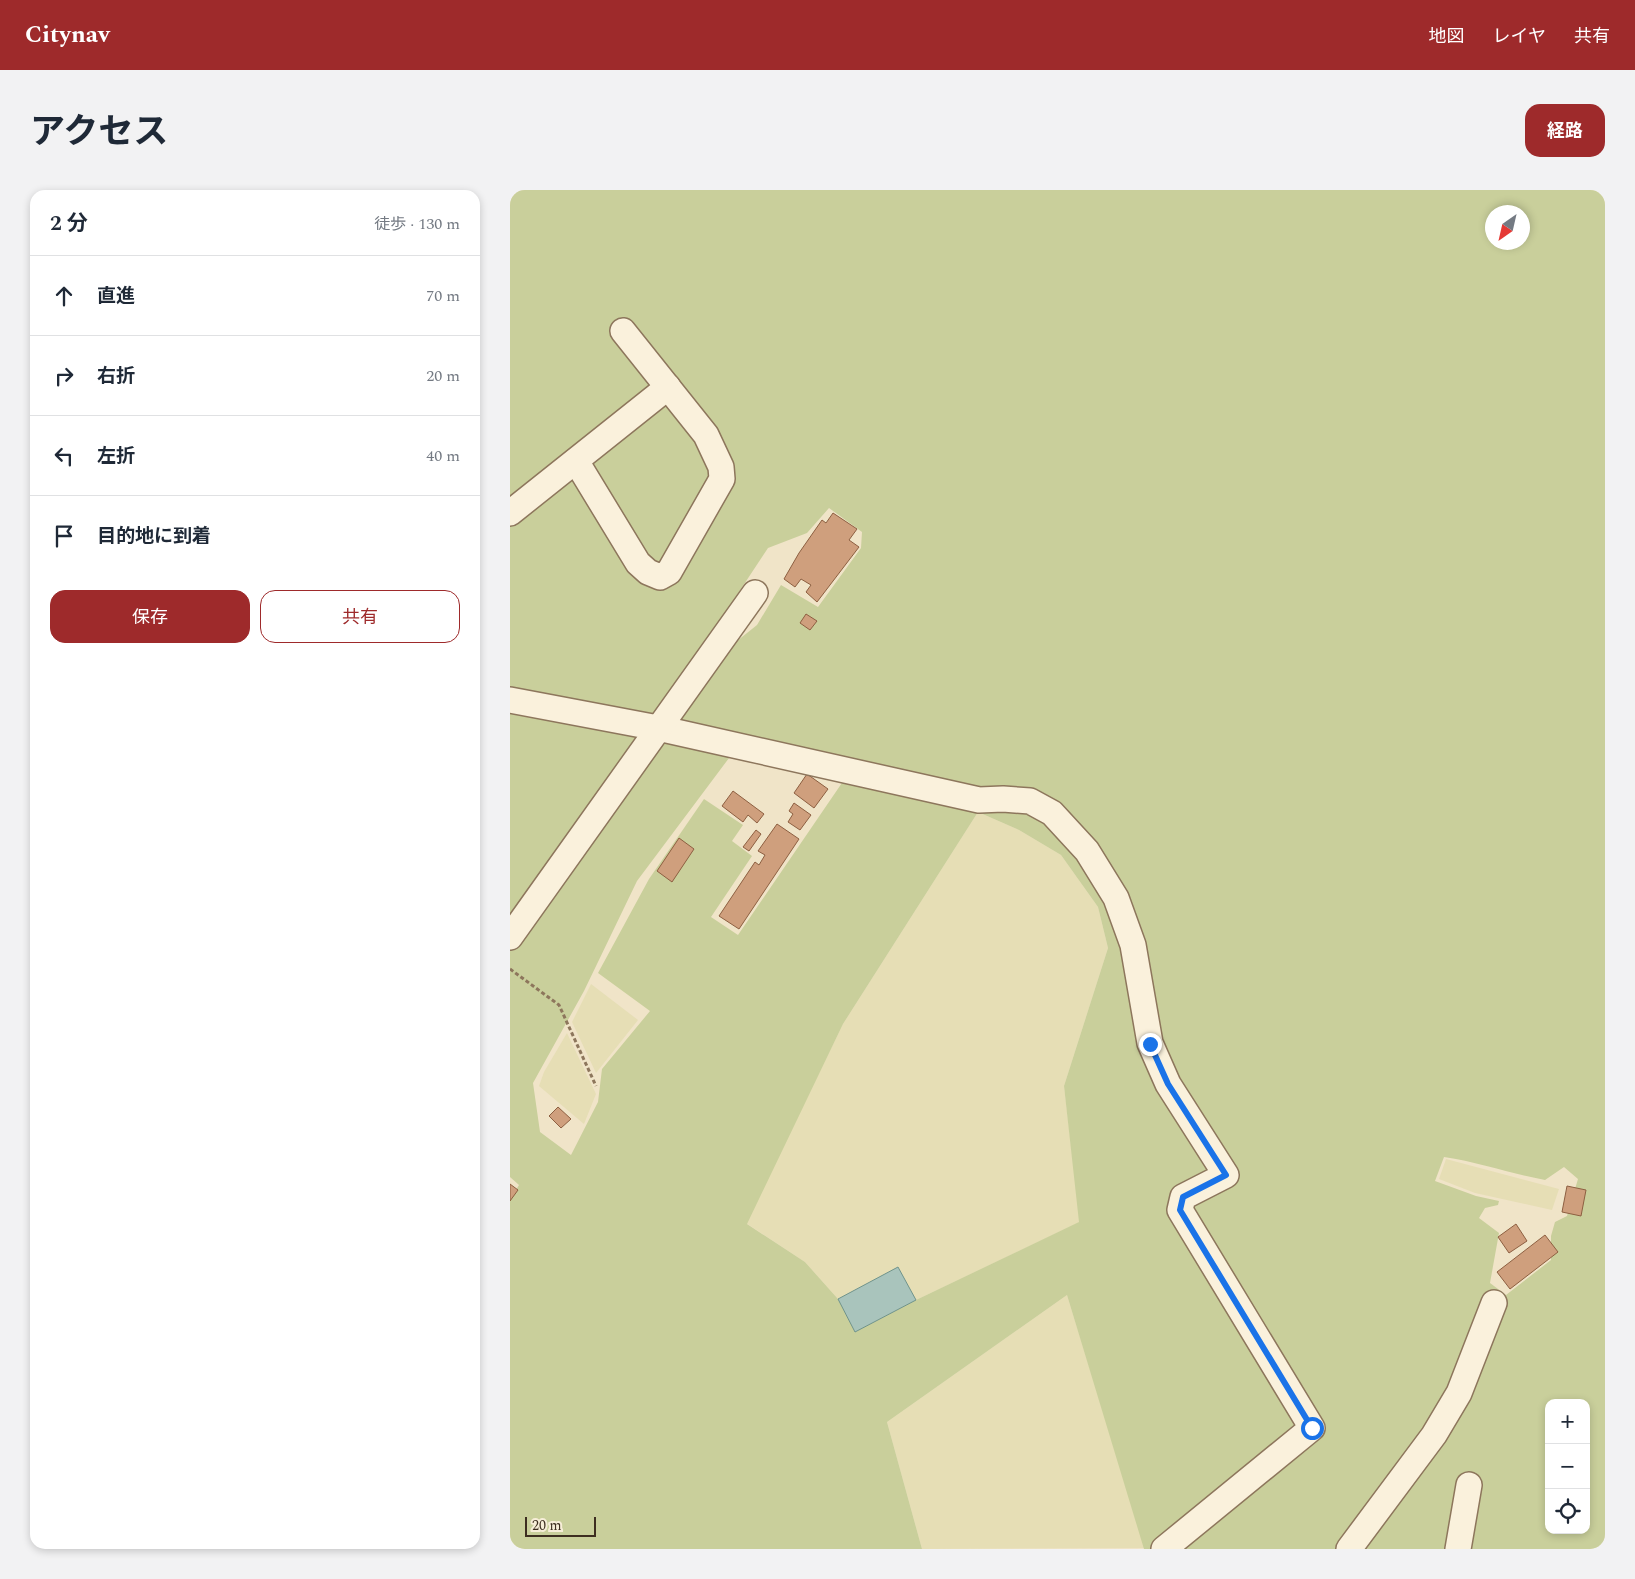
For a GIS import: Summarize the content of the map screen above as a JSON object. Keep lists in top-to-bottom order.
{
  "scale_bar": "20 m",
  "north": "bottom left",
  "page": {
    "header": "Citynav",
    "nav": ["地図", "レイヤ", "共有"],
    "title": "アクセス",
    "buttons": [
      "経路",
      ["保存", "共有"]
    ],
    "heading": ["2 分", "徒歩 · 130 m"],
    "list": [
      ["直進", "70 m"],
      ["右折", "20 m"],
      ["左折", "40 m"],
      "目的地に到着"
    ],
    "map_buttons": ["+", "−"],
    "scale": "20 m"
  }
}
